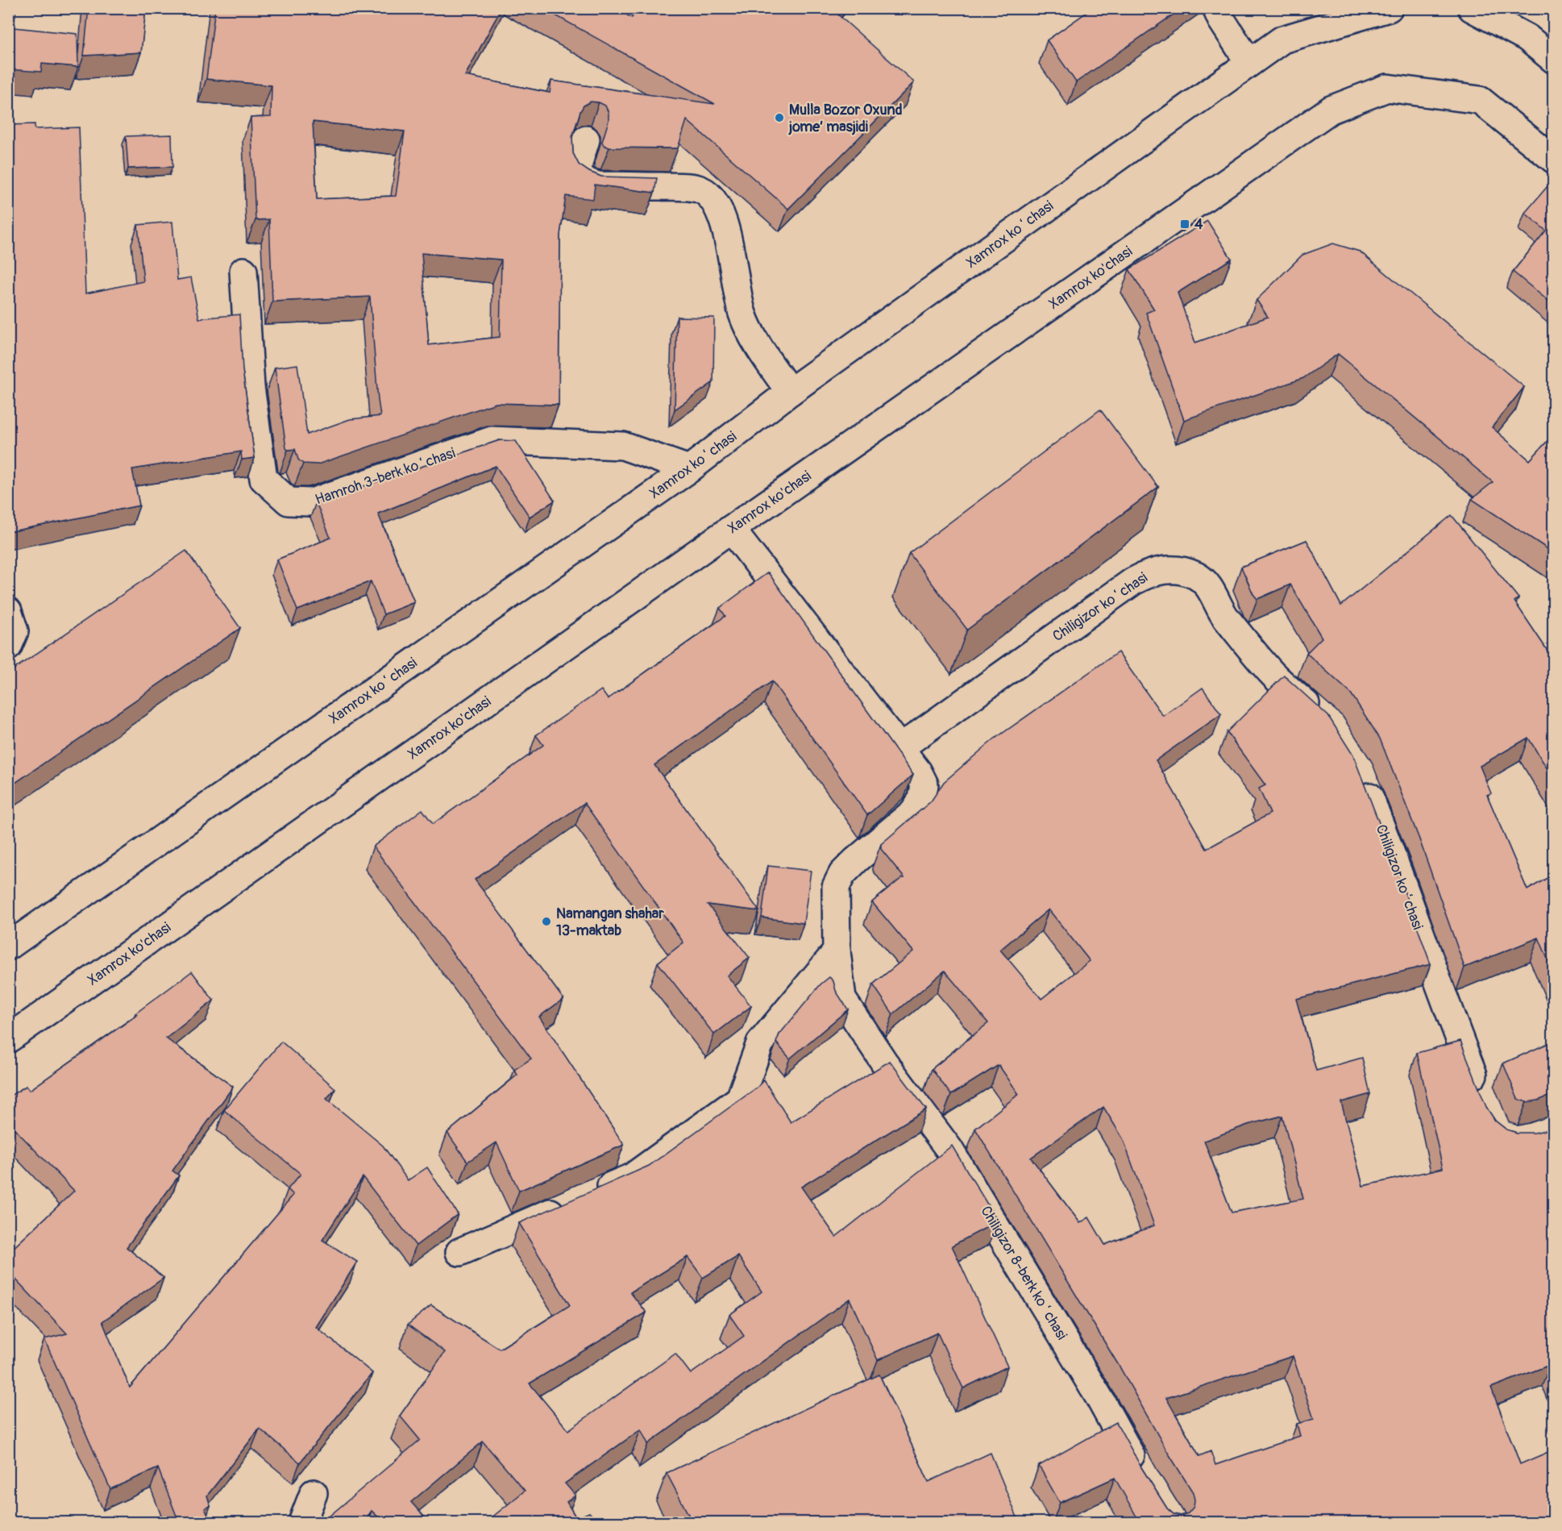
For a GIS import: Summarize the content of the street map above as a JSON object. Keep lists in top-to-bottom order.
{
  "streets": {
    "main road": [
      "Xamrox koʻchasi",
      "Xamrox ko'chasi",
      "Hamroh 3-berk koʻchasi",
      "Chiligizor koʻchasi",
      "Chiligizor 8-berk koʻchasi"
    ]
  },
  "crossings": [
    ["Xamrox koʻchasi", "Hamroh 3-berk koʻchasi"],
    ["Chiligizor koʻchasi", "Chiligizor 8-berk koʻchasi"]
  ],
  "places": {
    "other": ["Mulla Bozor Oxund jome’ masjidi", "Namangan shahar 13-maktab"],
    "transit": ["4"]
  }
}
